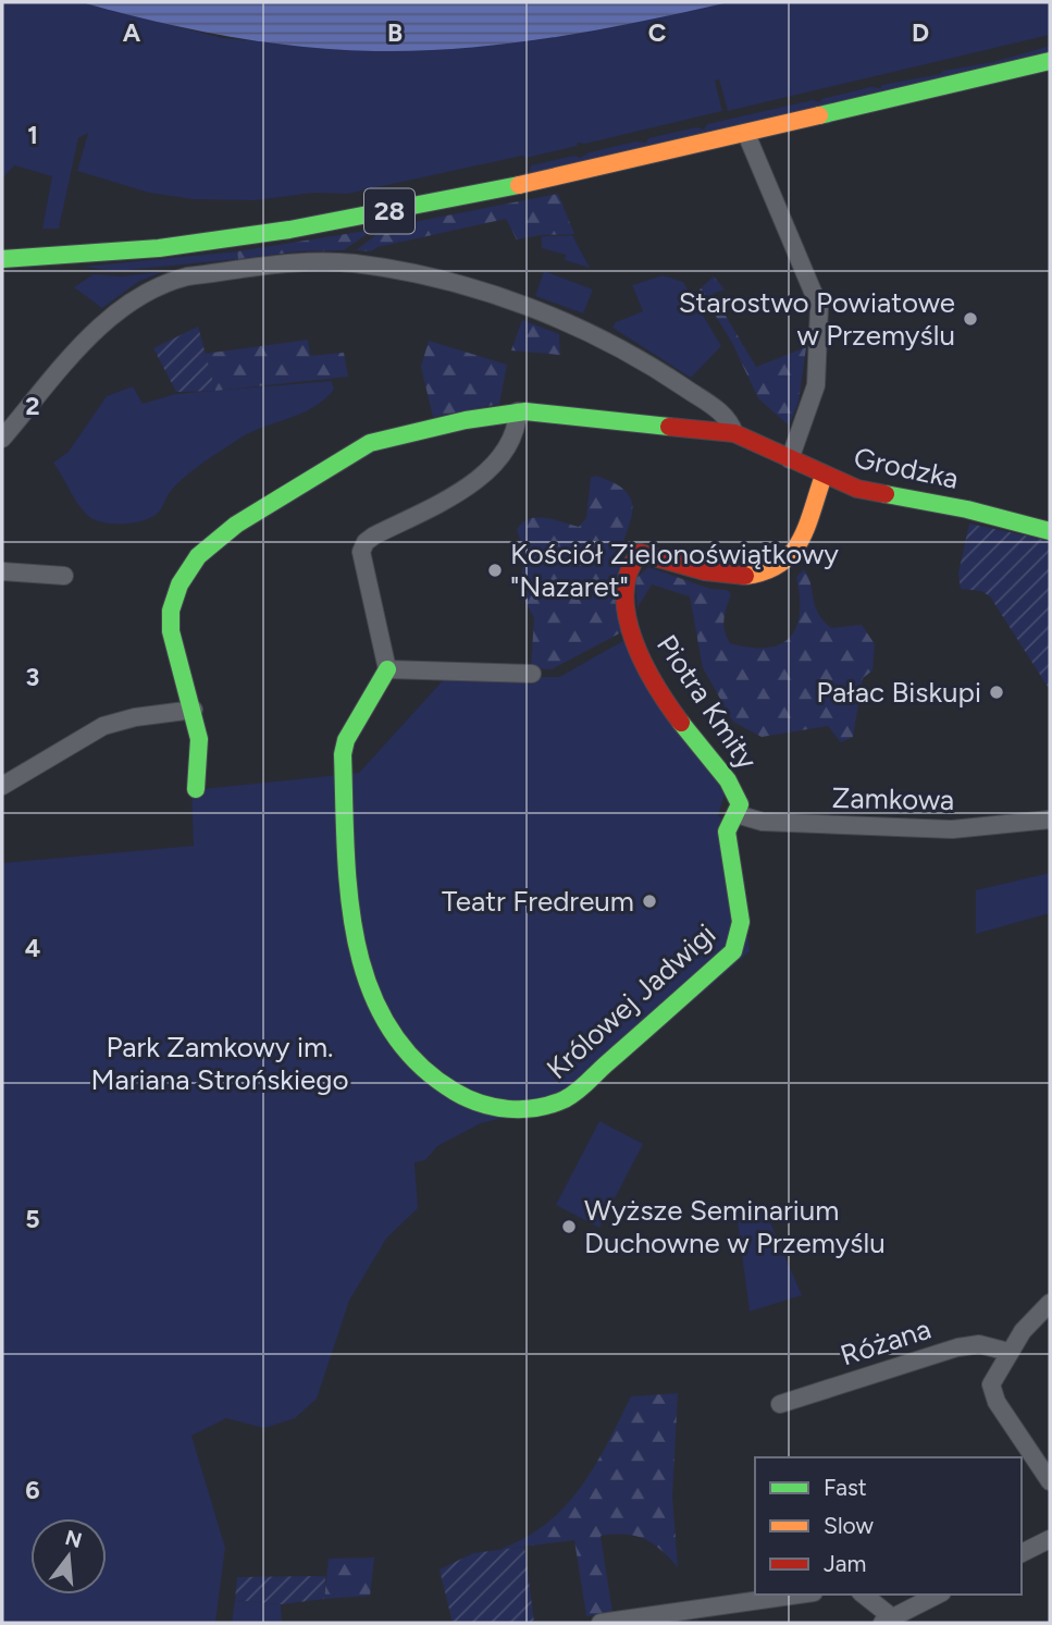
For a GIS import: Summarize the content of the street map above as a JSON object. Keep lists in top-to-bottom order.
{
  "streets": {
    "street": [
      "28",
      "Grodzka",
      "Piotra Kmity",
      "Zamkowa",
      "Królowej Jadwigi",
      "Różana"
    ]
  },
  "crossings": [
    ["Grodzka", "Piotra Kmity"],
    ["Piotra Kmity", "Zamkowa"],
    ["Piotra Kmity", "Królowej Jadwigi"],
    ["Zamkowa", "Królowej Jadwigi"]
  ],
  "parks": ["Park Zamkowy im. Mariana Strońskiego"],
  "places": [
    "Starostwo Powiatowe w Przemyślu",
    "Kościół Zielonoświątkowy \"Nazaret\"",
    "Pałac Biskupi",
    "Teatr Fredreum",
    "Wyższe Seminarium Duchowne w Przemyślu"
  ],
  "legend": ["Fast", "Slow", "Jam"],
  "north": "top",
  "grid": {
    "columns": [
      "A",
      "B",
      "C",
      "D"
    ],
    "rows": [
      "1",
      "2",
      "3",
      "4",
      "5",
      "6"
    ]
  }
}
